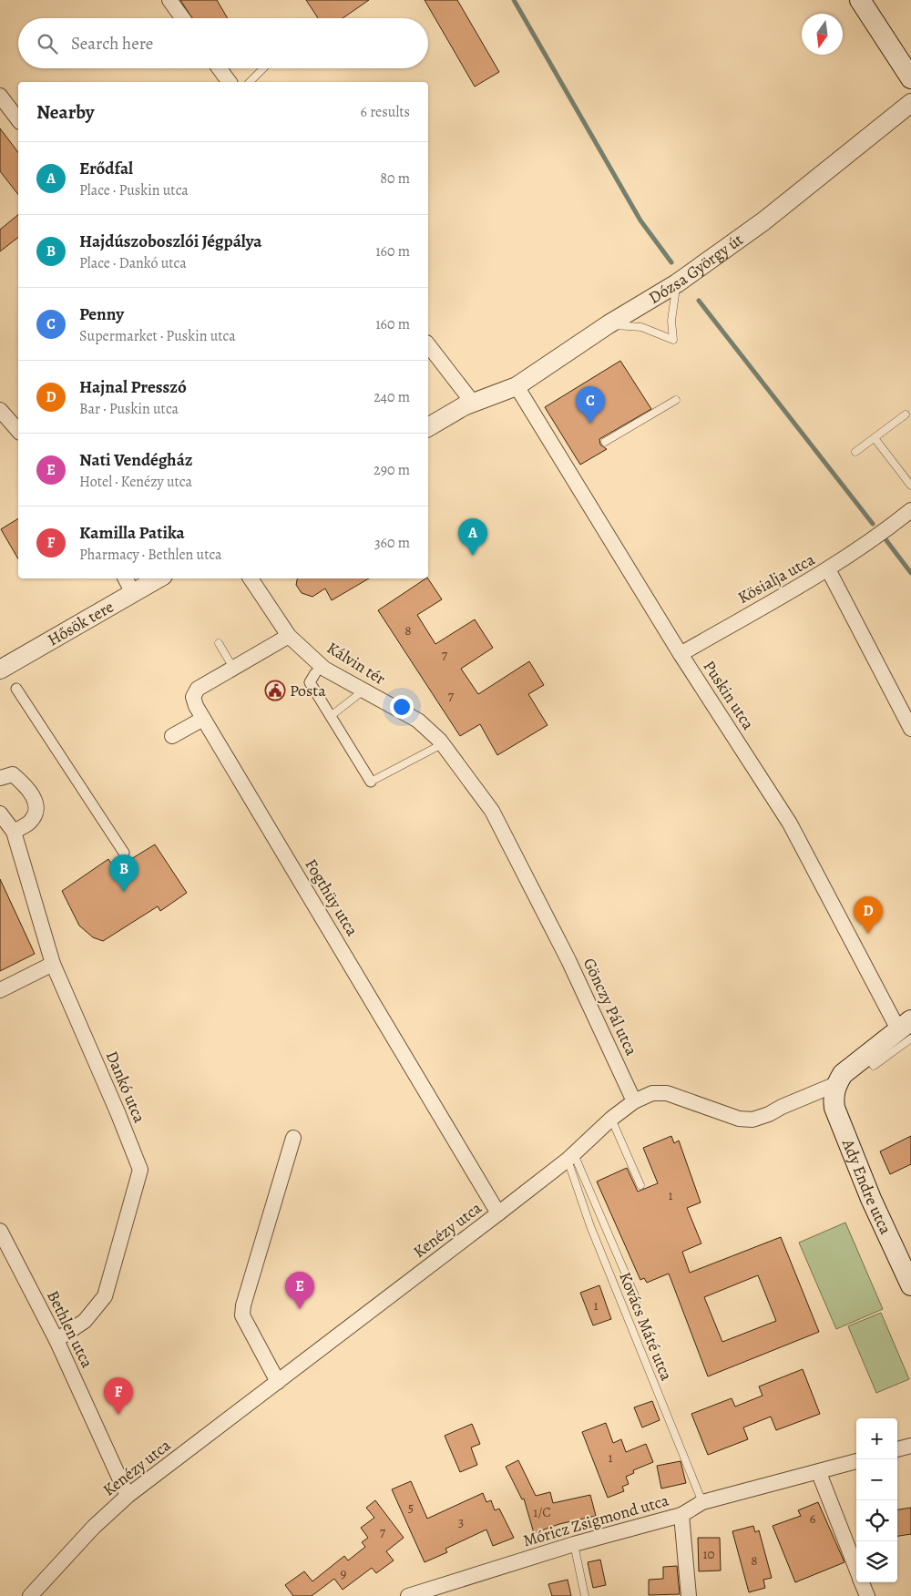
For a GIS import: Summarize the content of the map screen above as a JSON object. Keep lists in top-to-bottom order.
{
  "streets": {
    "main road": ["Ady Endre utca"],
    "street": [
      "Dózsa György út",
      "Kösialja utca",
      "Hősök tere",
      "Kálvin tér",
      "Puskin utca",
      "Fogthüy utca",
      "Gönczy Pál utca",
      "Dankó utca",
      "Kenézy utca",
      "Bethlen utca",
      "Móricz Zsigmond utca"
    ],
    "lane": ["Kovács Máté utca"]
  },
  "crossings": [
    ["Dózsa György út", "Puskin utca"],
    ["Kösialja utca", "Puskin utca"],
    ["Kálvin tér", "Fogthüy utca"],
    ["Kálvin tér", "Gönczy Pál utca"],
    ["Fogthüy utca", "Kenézy utca"],
    ["Gönczy Pál utca", "Kenézy utca"],
    ["Dankó utca", "Bethlen utca"],
    ["Kenézy utca", "Kovács Máté utca"],
    ["Kenézy utca", "Bethlen utca"],
    ["Kovács Máté utca", "Móricz Zsigmond utca"]
  ],
  "places": {
    "public building": ["Posta"]
  },
  "house_numbers": [
    "8",
    "7",
    "7",
    "1",
    "1",
    "1",
    "5",
    "1/C",
    "6",
    "3",
    "7",
    "10",
    "8",
    "9"
  ],
  "north": "bottom",
  "page": {
    "search": "Search here",
    "heading": ["Nearby", "6 results"],
    "list": [
      {
        "mark": "A",
        "name": "Erődfal",
        "note": "Place · Puskin utca",
        "value": "80 m"
      },
      {
        "mark": "B",
        "name": "Hajdúszoboszlói Jégpálya",
        "note": "Place · Dankó utca",
        "value": "160 m"
      },
      {
        "mark": "C",
        "name": "Penny",
        "note": "Supermarket · Puskin utca",
        "value": "160 m"
      },
      {
        "mark": "D",
        "name": "Hajnal Presszó",
        "note": "Bar · Puskin utca",
        "value": "240 m"
      },
      {
        "mark": "E",
        "name": "Nati Vendégház",
        "note": "Hotel · Kenézy utca",
        "value": "290 m"
      },
      {
        "mark": "F",
        "name": "Kamilla Patika",
        "note": "Pharmacy · Bethlen utca",
        "value": "360 m"
      }
    ],
    "pins": [
      "C",
      "A",
      "B",
      "D",
      "E",
      "F"
    ],
    "map_buttons": ["+", "−"]
  }
}
